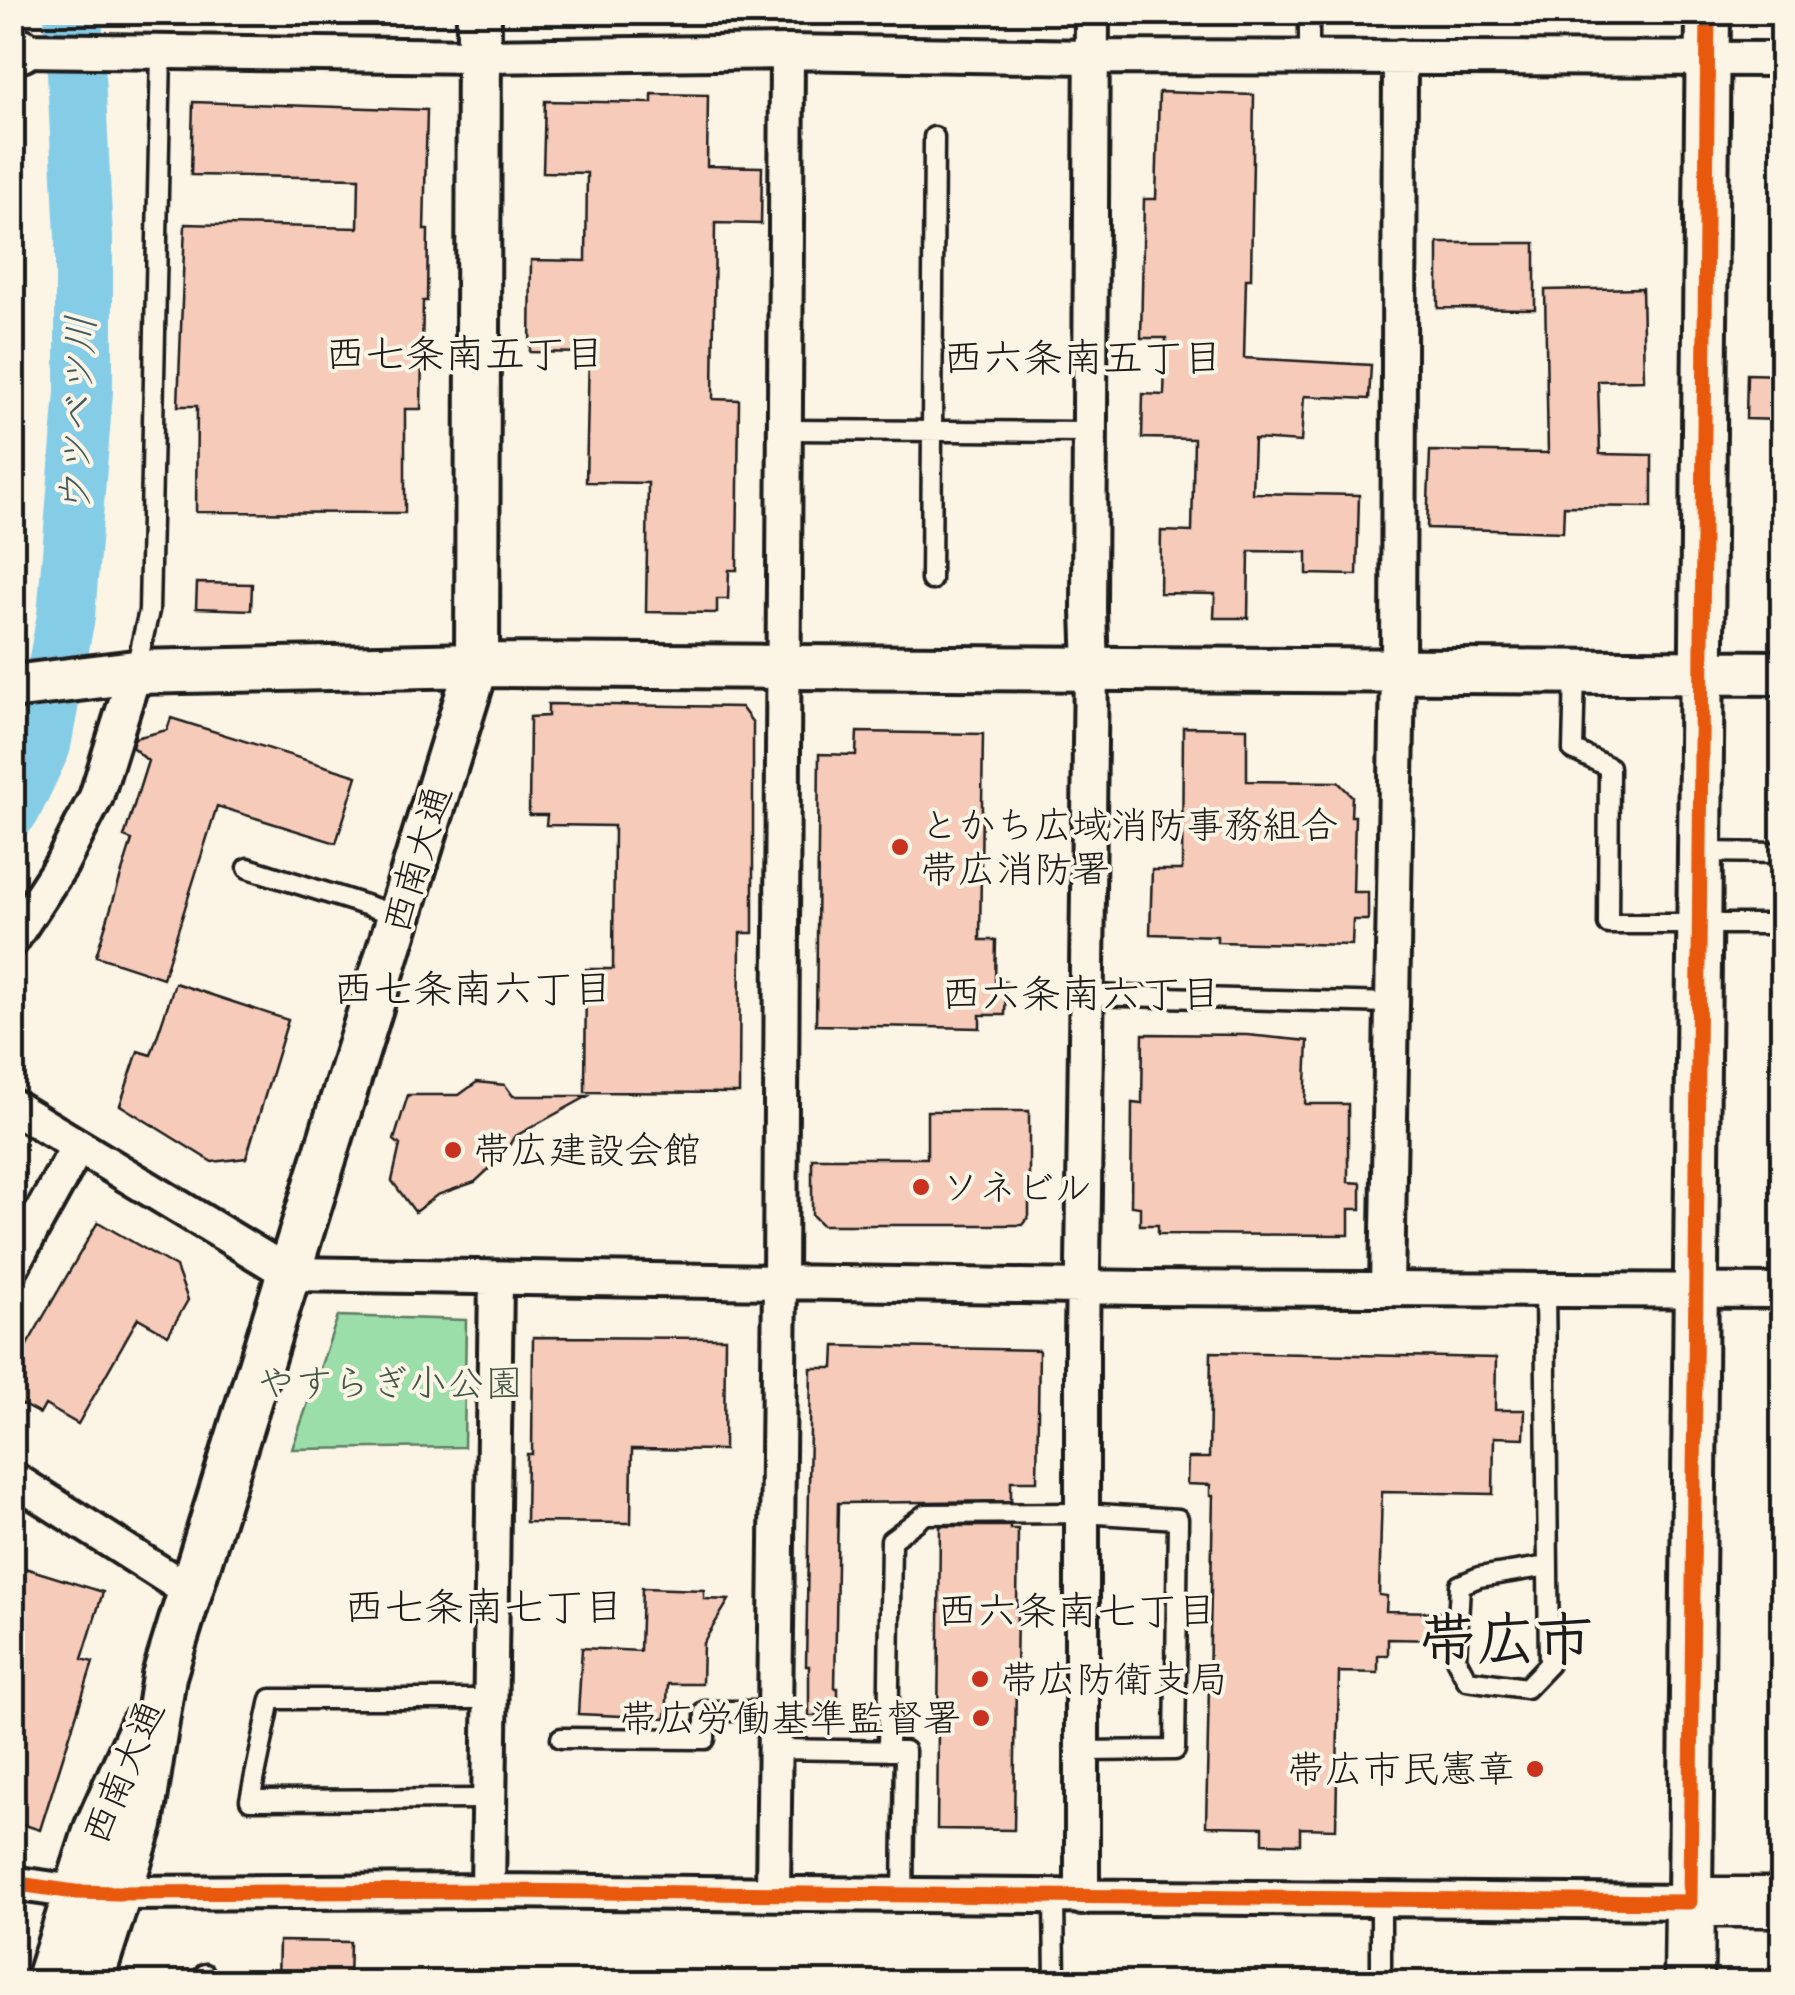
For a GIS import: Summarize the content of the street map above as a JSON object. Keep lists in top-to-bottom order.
{
  "streets": {
    "street": ["西南大通"]
  },
  "districts": [
    "西七条南五丁目",
    "西六条南五丁目",
    "西七条南六丁目",
    "西六条南六丁目",
    "西七条南七丁目",
    "西六条南七丁目",
    "帯広市"
  ],
  "water": ["ウツベツ川"],
  "parks": ["やすらぎ小公園"],
  "places": [
    "とかち広域消防事務組合 帯広消防署",
    "帯広建設会館",
    "ソネビル",
    "帯広防衛支局",
    "帯広労働基準監督署",
    "帯広市民憲章"
  ]
}
